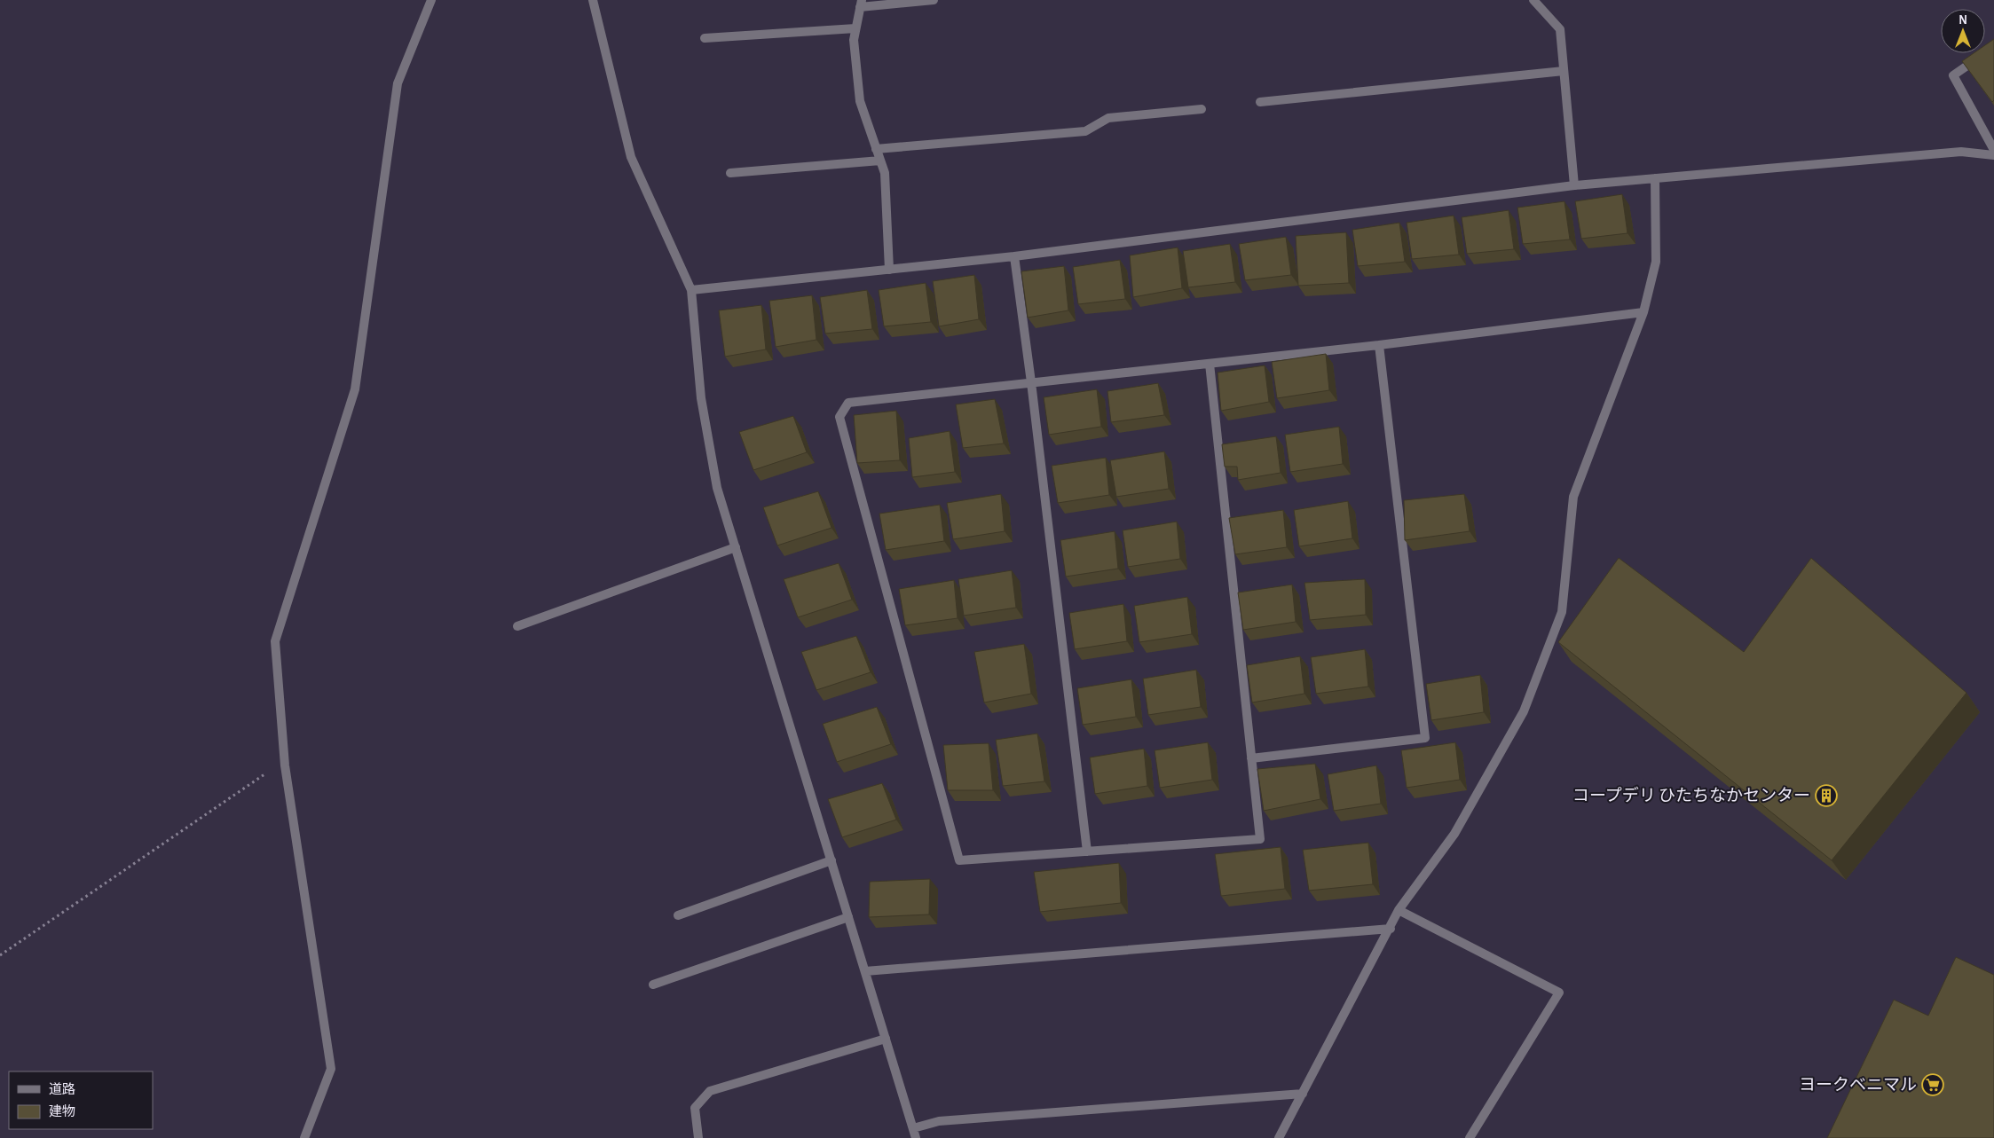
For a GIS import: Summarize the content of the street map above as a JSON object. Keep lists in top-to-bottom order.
{
  "places": {
    "building": ["コープデリ ひたちなかセンター"],
    "supermarket": ["ヨークベニマル"]
  },
  "legend": ["道路", "建物"],
  "north": "top"
}
